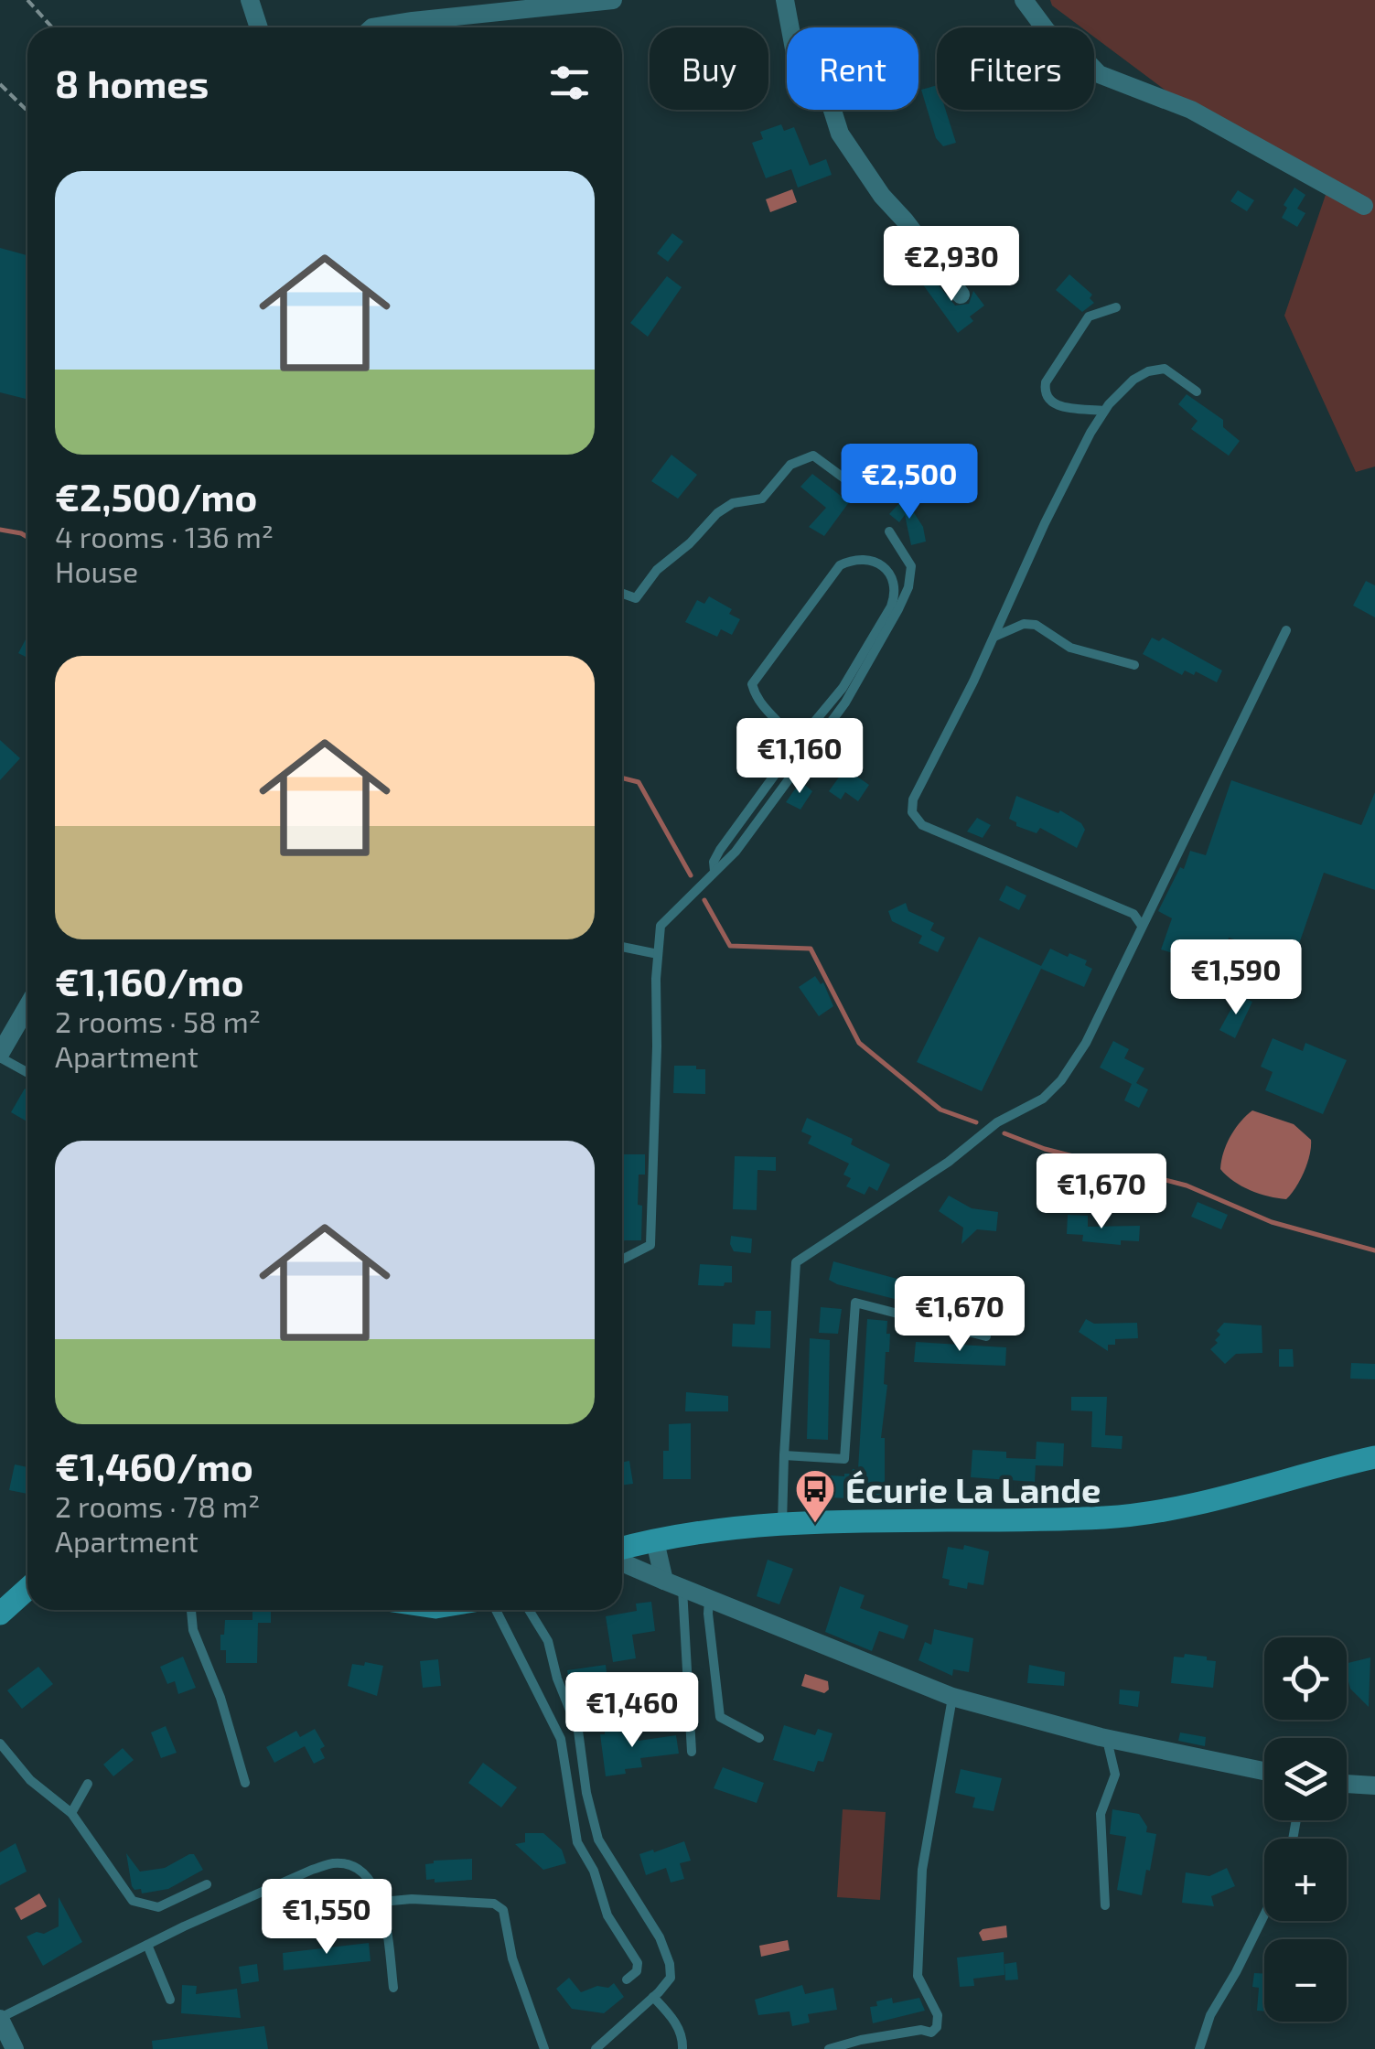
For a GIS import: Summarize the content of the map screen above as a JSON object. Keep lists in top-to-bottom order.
{
  "places": {
    "bus stop": ["Écurie La Lande"]
  },
  "page": {
    "chip": ["Buy", "Rent", "Filters"],
    "heading": "8 homes",
    "list": [
      {
        "name": "€2,500/mo",
        "note": "4 rooms · 136 m² · House"
      },
      {
        "name": "€1,160/mo",
        "note": "2 rooms · 58 m² · Apartment"
      },
      {
        "name": "€1,460/mo",
        "note": "2 rooms · 78 m² · Apartment"
      }
    ],
    "price": [
      "€2,930",
      "€2,500",
      "€1,160",
      "€1,590",
      "€1,670",
      "€1,670",
      "€1,460",
      "€1,550"
    ],
    "map_buttons": ["+", "−"]
  }
}
